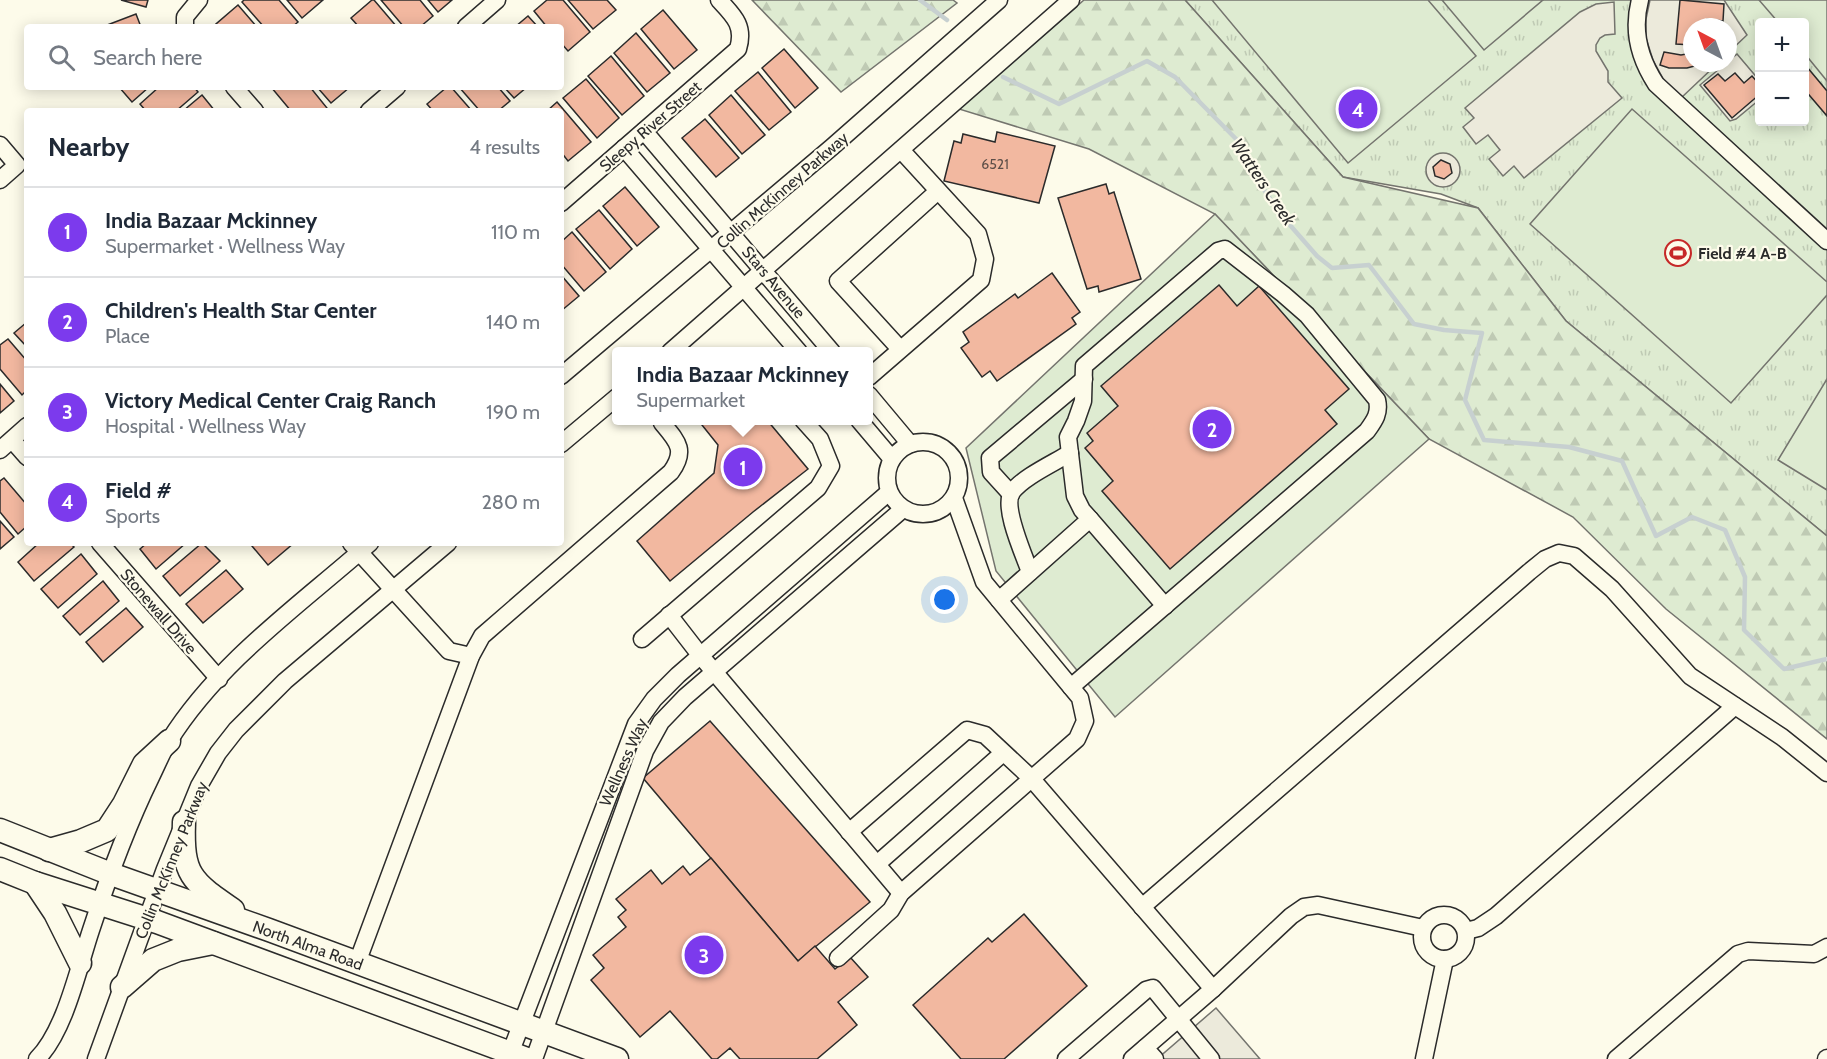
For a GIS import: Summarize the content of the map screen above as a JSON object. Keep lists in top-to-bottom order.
{
  "streets": {
    "main road": ["North Alma Road"],
    "street": [
      "Sleepy River Street",
      "Collin McKinney Parkway",
      "Stars Avenue",
      "Stonewall Drive",
      "Wellness Way"
    ]
  },
  "crossings": [
    ["Sleepy River Street", "Stars Avenue"],
    ["Collin McKinney Parkway", "Stars Avenue"],
    ["Collin McKinney Parkway", "North Alma Road"],
    ["Wellness Way", "North Alma Road"]
  ],
  "water": ["Watters Creek"],
  "places": {
    "sports": ["Field #4 A-B"]
  },
  "house_numbers": ["6521"],
  "north": "top left",
  "page": {
    "map_buttons": ["+", "−"],
    "search": "Search here",
    "pins": [
      "4",
      "2",
      "1",
      "3"
    ],
    "heading": ["Nearby", "4 results"],
    "list": [
      {
        "mark": "1",
        "name": "India Bazaar Mckinney",
        "note": "Supermarket · Wellness Way",
        "value": "110 m"
      },
      {
        "mark": "2",
        "name": "Children's Health Star Center",
        "note": "Place",
        "value": "140 m"
      },
      {
        "mark": "3",
        "name": "Victory Medical Center Craig Ranch",
        "note": "Hospital · Wellness Way",
        "value": "190 m"
      },
      {
        "mark": "4",
        "name": "Field #",
        "note": "Sports",
        "value": "280 m"
      }
    ],
    "popup": ["India Bazaar Mckinney", "Supermarket"]
  }
}
